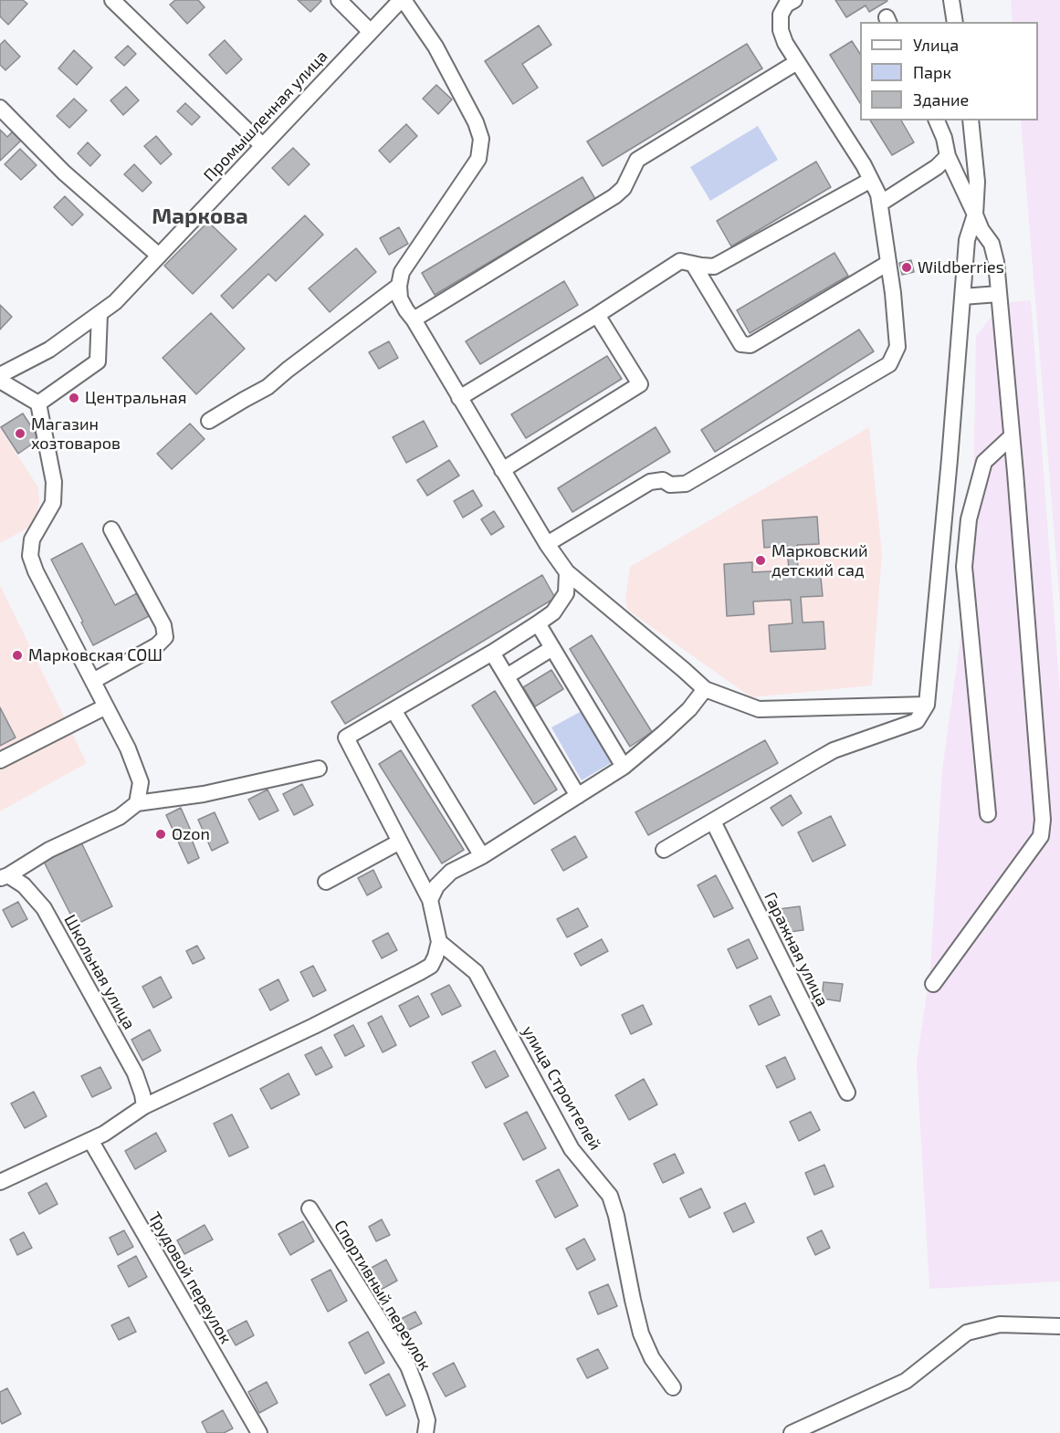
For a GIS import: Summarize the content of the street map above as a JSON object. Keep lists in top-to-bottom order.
{
  "streets": {
    "street": [
      "Промышленная улица",
      "Гаражная улица",
      "Школьная улица",
      "улица Строителей",
      "Трудовой переулок",
      "Спортивный переулок"
    ]
  },
  "districts": ["Маркова"],
  "places": [
    "Wildberries",
    "Центральная",
    "Магазин хозтоваров",
    "Марковский детский сад",
    "Марковская СОШ",
    "Ozon"
  ],
  "legend": ["Улица", "Парк", "Здание"]
}
